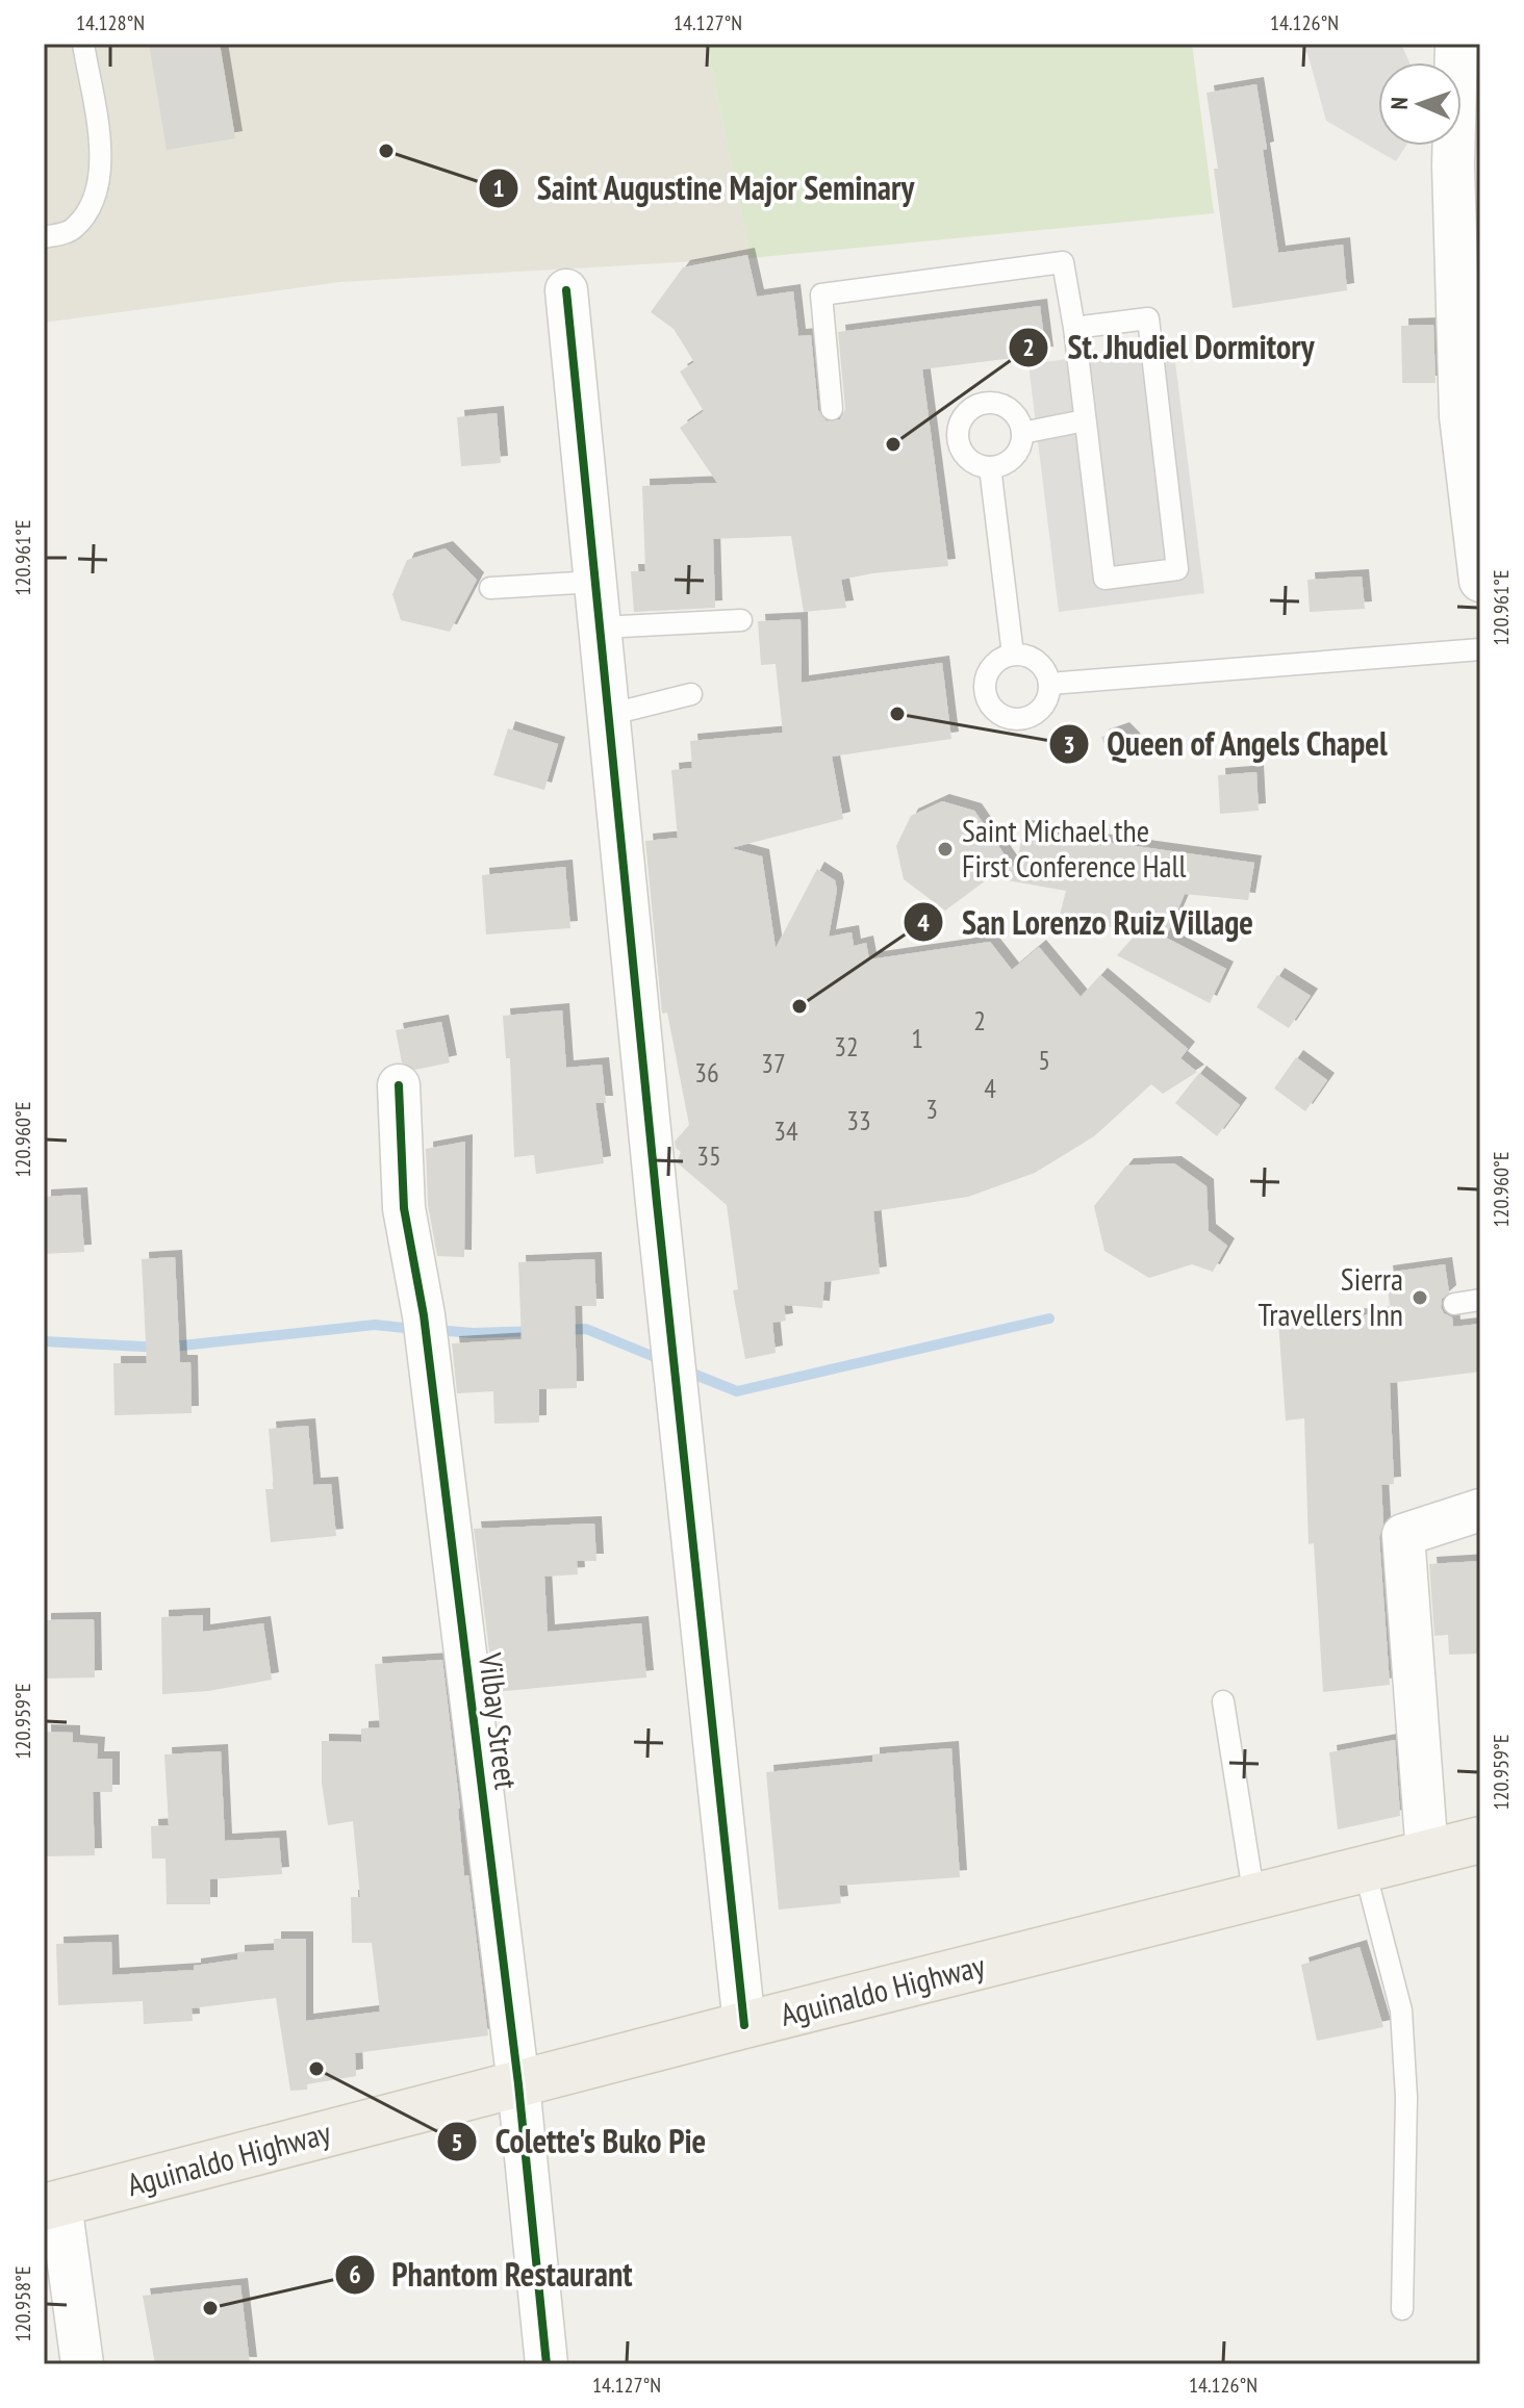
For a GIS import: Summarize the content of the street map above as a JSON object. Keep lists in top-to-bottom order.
{
  "streets": {
    "main road": ["Aguinaldo Highway"],
    "street": ["Vilbay Street"]
  },
  "crossings": [
    ["Vilbay Street", "Aguinaldo Highway"]
  ],
  "places": [
    "Saint Augustine Major Seminary",
    "St. Jhudiel Dormitory",
    "Queen of Angels Chapel",
    "Saint Michael the First Conference Hall",
    "San Lorenzo Ruiz Village",
    "Sierra Travellers Inn",
    "Colette's Buko Pie",
    "Phantom Restaurant"
  ],
  "house_numbers": [
    "2",
    "1",
    "32",
    "5",
    "37",
    "36",
    "4",
    "3",
    "33",
    "34",
    "35"
  ],
  "north": "left",
  "coordinates": [
    "14.128°N",
    "14.127°N",
    "14.126°N",
    "120.961°E",
    "120.960°E",
    "120.959°E",
    "120.958°E"
  ]
}
